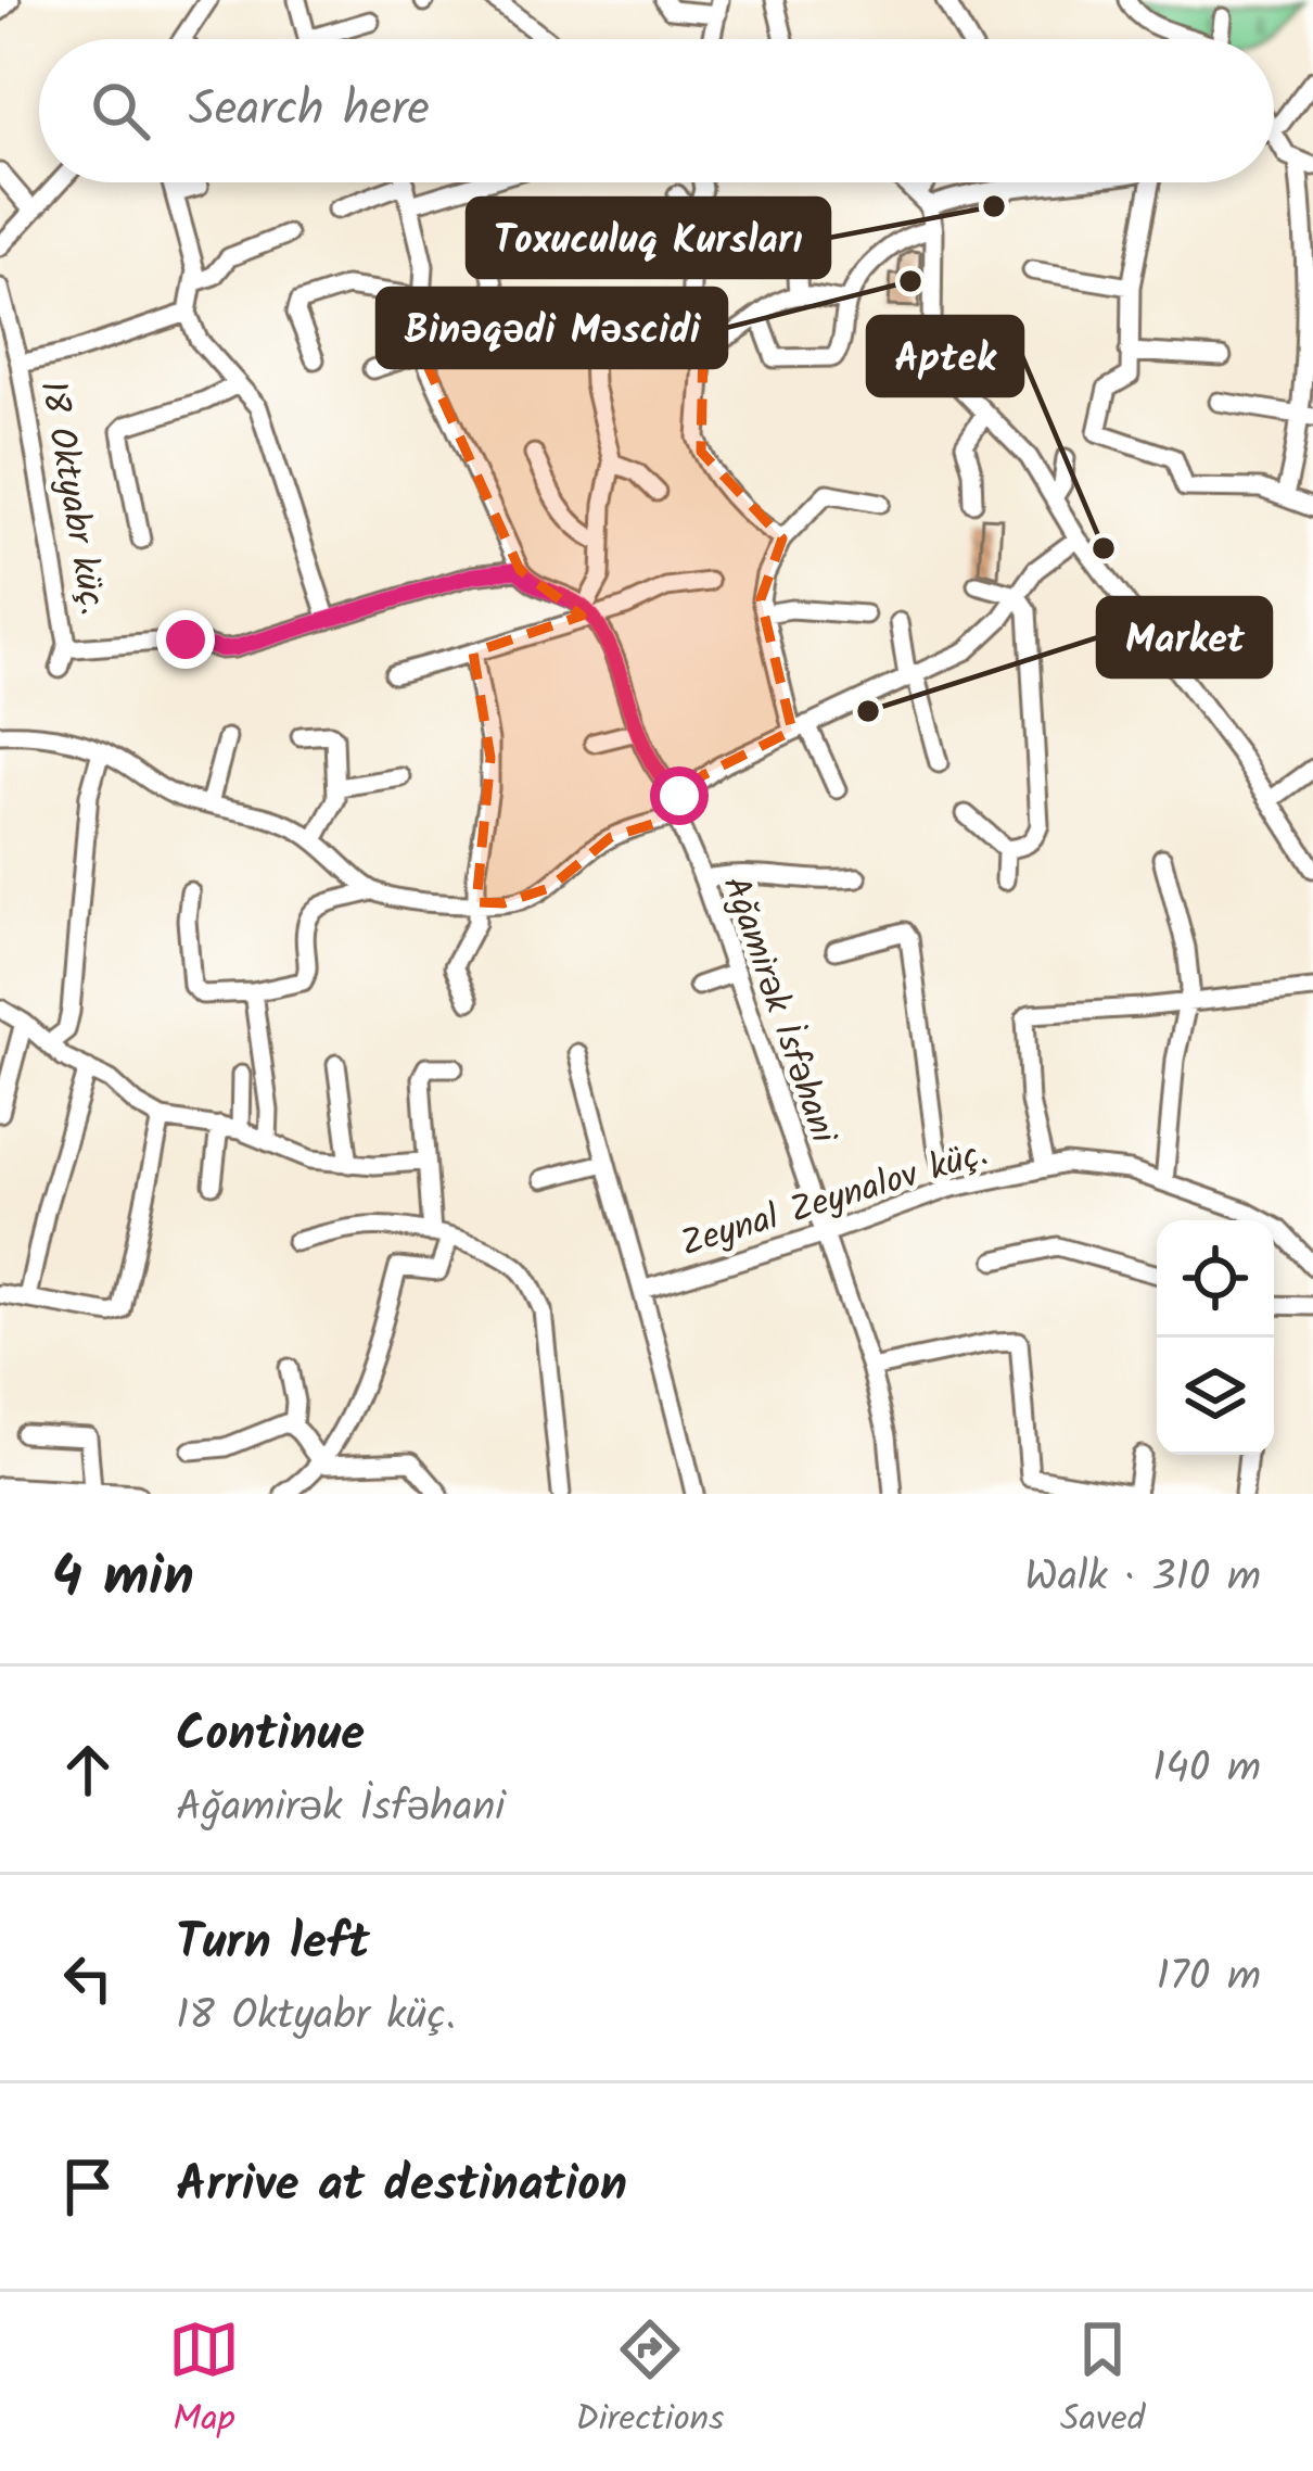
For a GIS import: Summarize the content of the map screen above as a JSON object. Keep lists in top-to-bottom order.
{
  "streets": {
    "street": ["18 Oktyabr küç.", "Ağamirək İsfəhani", "Zeynal Zeynalov küç."]
  },
  "crossings": [
    ["Ağamirək İsfəhani", "Zeynal Zeynalov küç."]
  ],
  "places": [
    "Toxuculuq Kursları",
    "Binəqədi Məscidi",
    "Aptek",
    "Market"
  ],
  "page": {
    "search": "Search here",
    "heading": ["4 min", "Walk · 310 m"],
    "list": [
      ["Continue", "Ağamirək İsfəhani", "140 m"],
      ["Turn left", "18 Oktyabr küç.", "170 m"],
      "Arrive at destination"
    ],
    "nav": ["Map", "Directions", "Saved"]
  }
}
